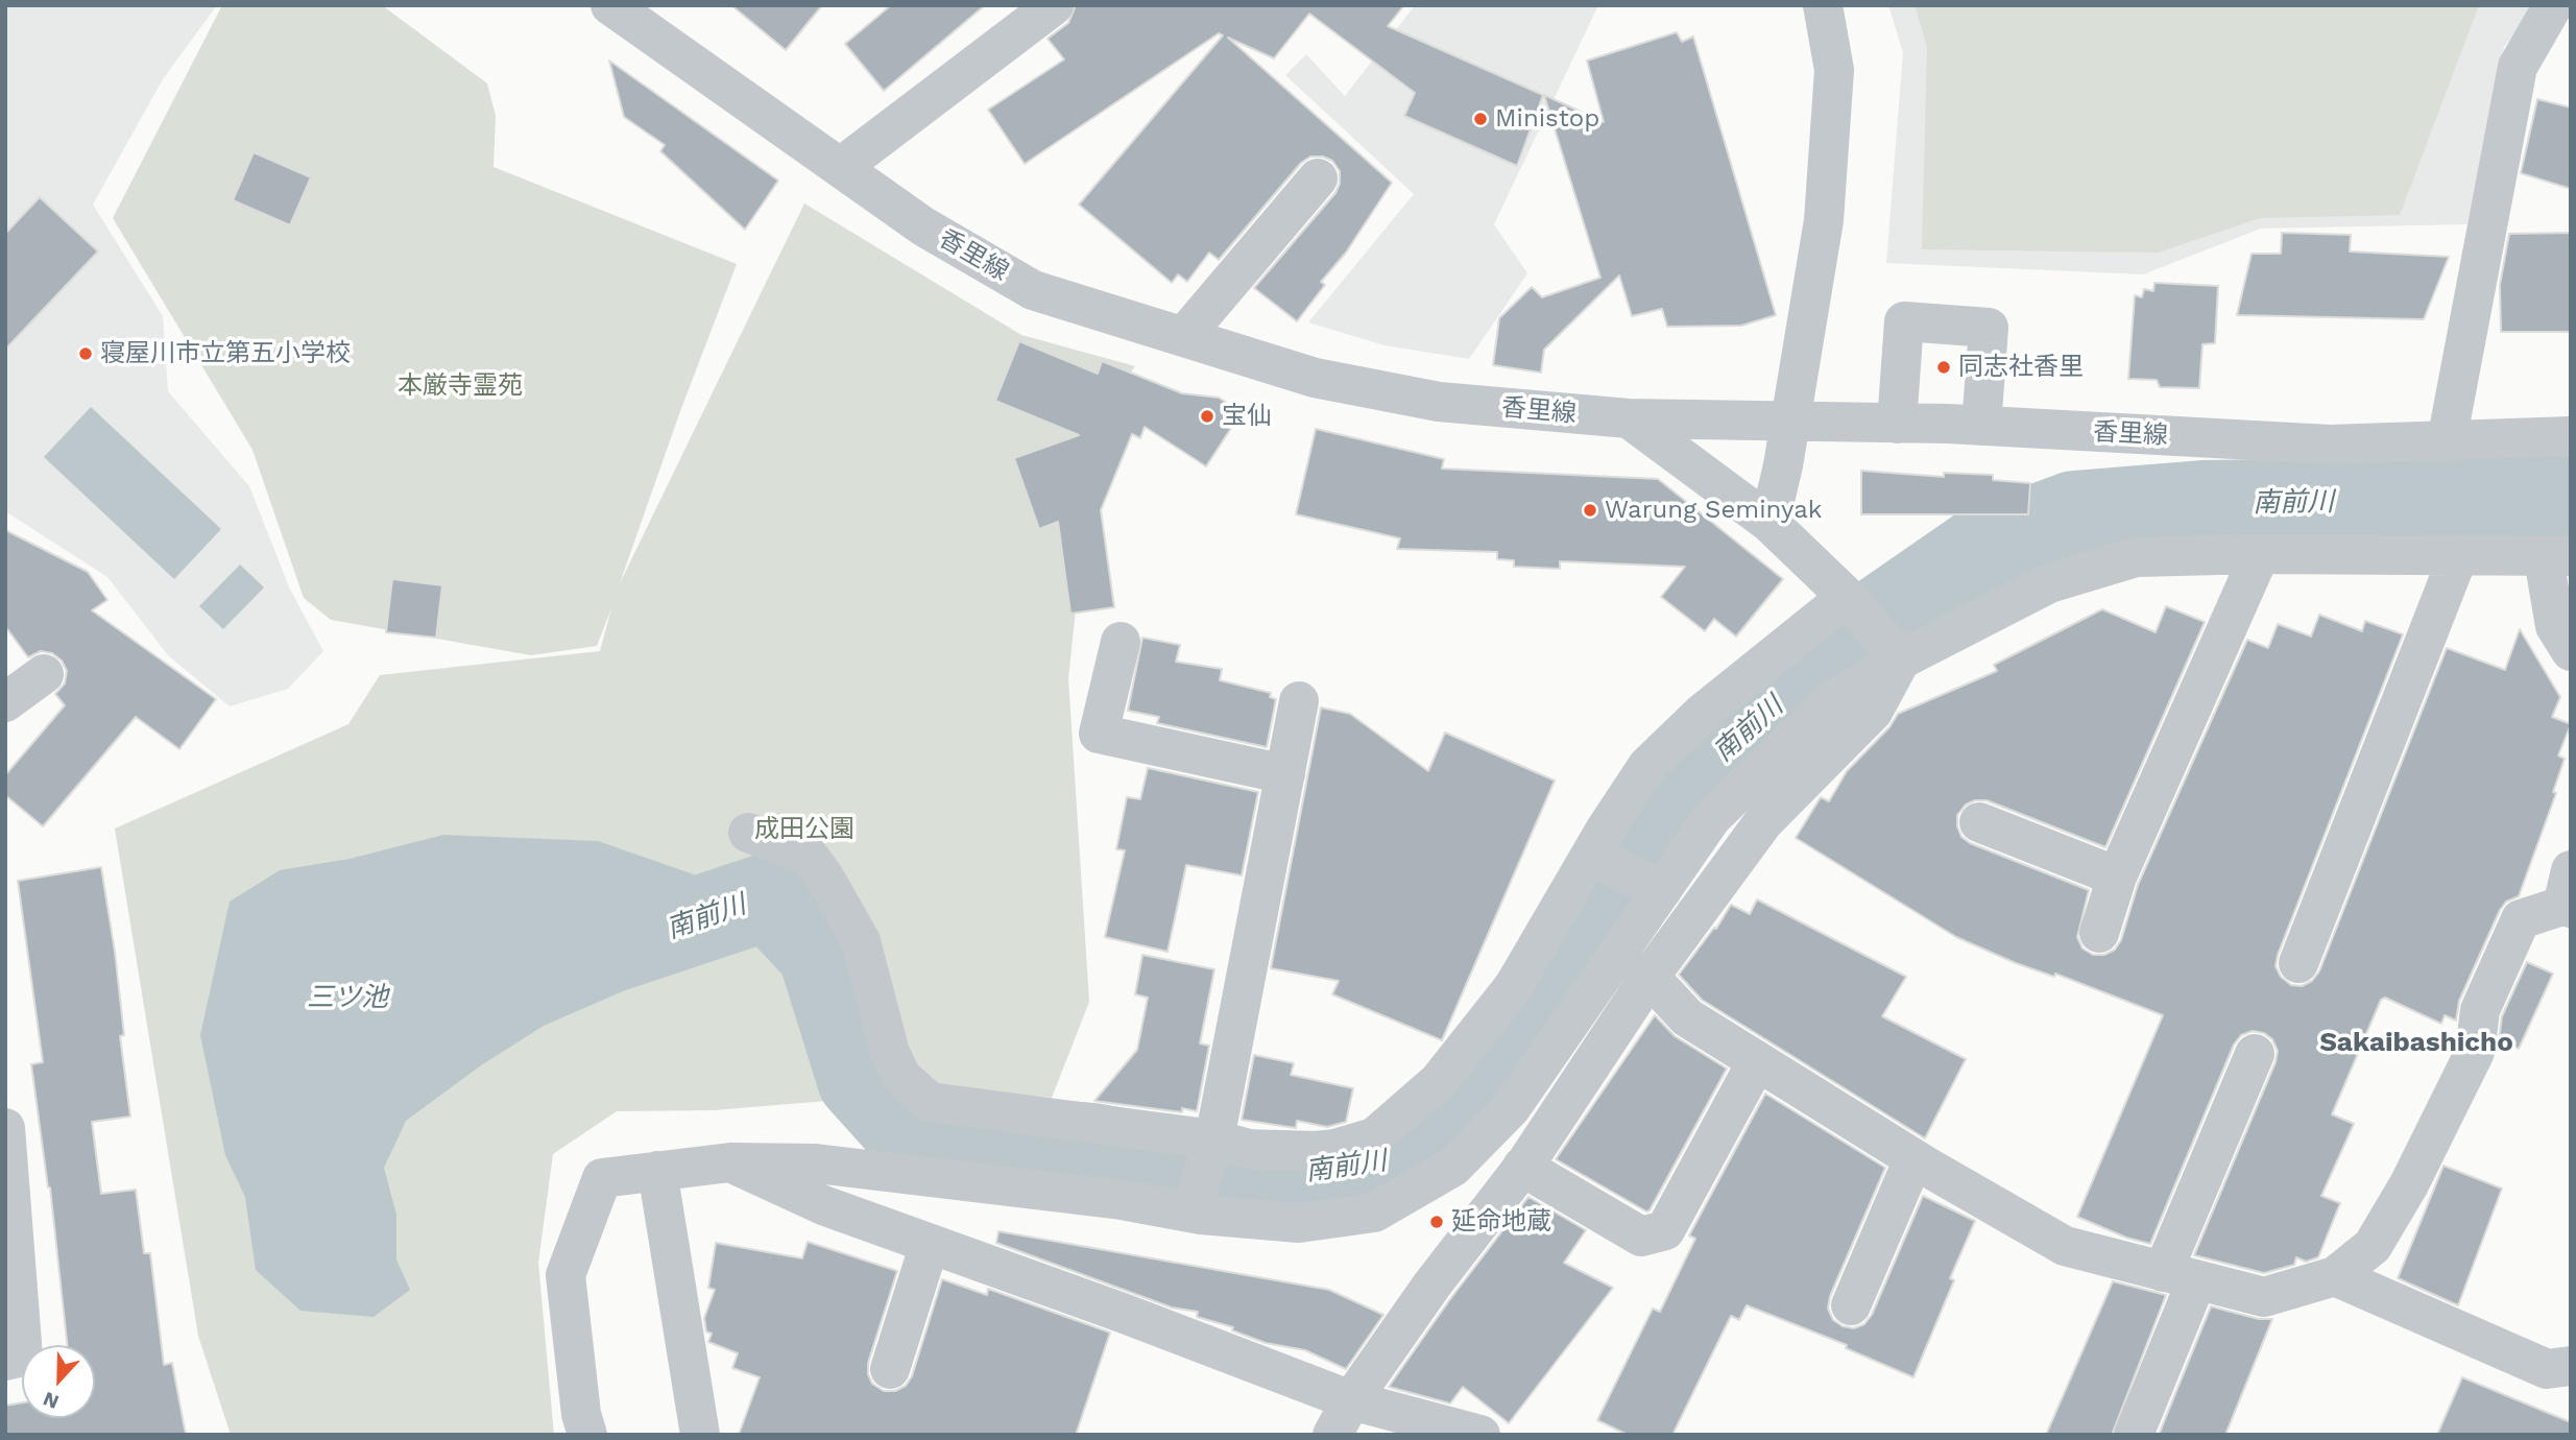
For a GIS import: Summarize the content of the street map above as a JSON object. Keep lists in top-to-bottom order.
{
  "streets": {
    "street": ["香里線"]
  },
  "districts": ["Sakaibashicho"],
  "water": ["南前川", "三ツ池"],
  "parks": ["本厳寺霊苑", "成田公園"],
  "places": [
    "Ministop",
    "寝屋川市立第五小学校",
    "同志社香里",
    "宝仙",
    "Warung Seminyak",
    "延命地蔵"
  ],
  "north": "bottom"
}
